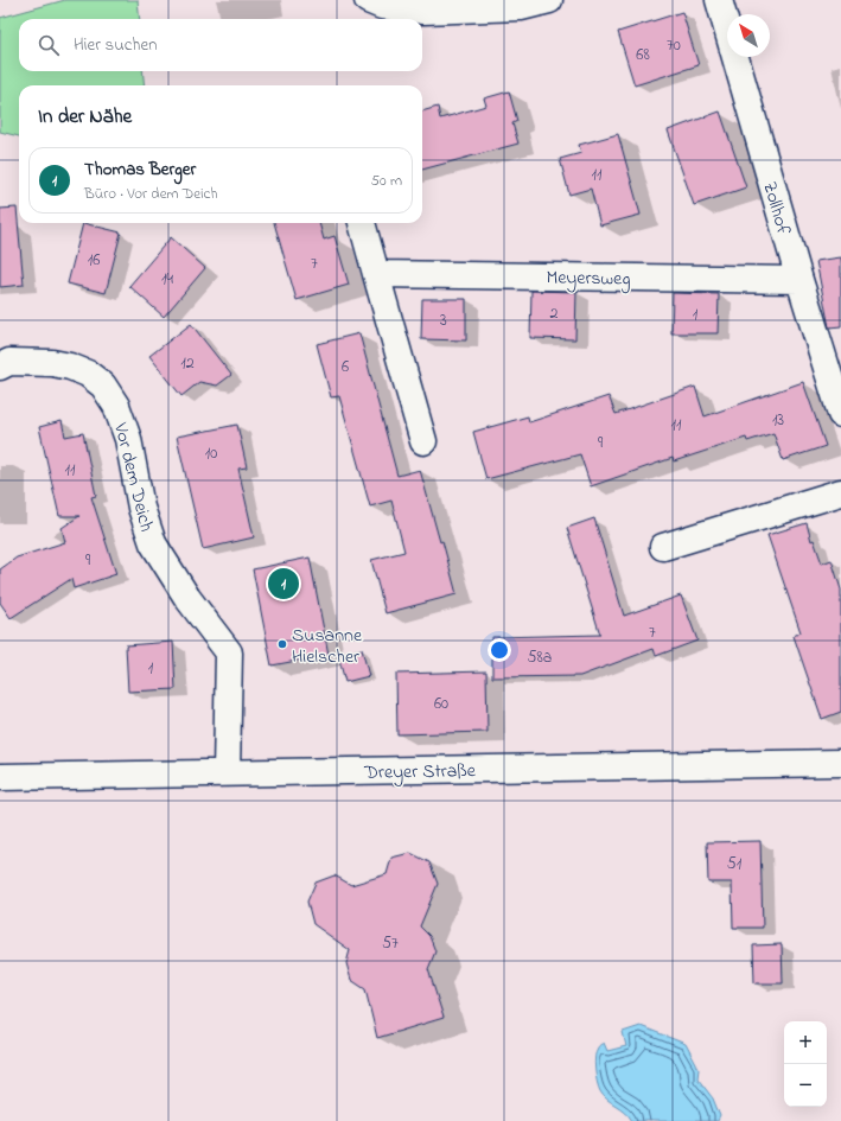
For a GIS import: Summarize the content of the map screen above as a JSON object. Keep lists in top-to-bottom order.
{
  "streets": {
    "street": [
      "Zollhof",
      "Meyersweg",
      "Vor dem Deich",
      "Dreyer Straße"
    ]
  },
  "crossings": [
    ["Zollhof", "Meyersweg"],
    ["Vor dem Deich", "Dreyer Straße"]
  ],
  "places": ["Susanne Hielscher"],
  "house_numbers": [
    "70",
    "68",
    "11",
    "16",
    "7",
    "14",
    "2",
    "1",
    "3",
    "12",
    "6",
    "13",
    "11",
    "9",
    "10",
    "11",
    "9",
    "7",
    "58a",
    "1",
    "60",
    "51",
    "57"
  ],
  "north": "top left",
  "page": {
    "search": "Hier suchen",
    "heading": "In der Nähe",
    "list": [
      {
        "mark": "1",
        "name": "Thomas Berger",
        "note": "Büro · Vor dem Deich",
        "value": "50 m"
      }
    ],
    "pins": "1",
    "map_buttons": ["+", "−"]
  }
}
